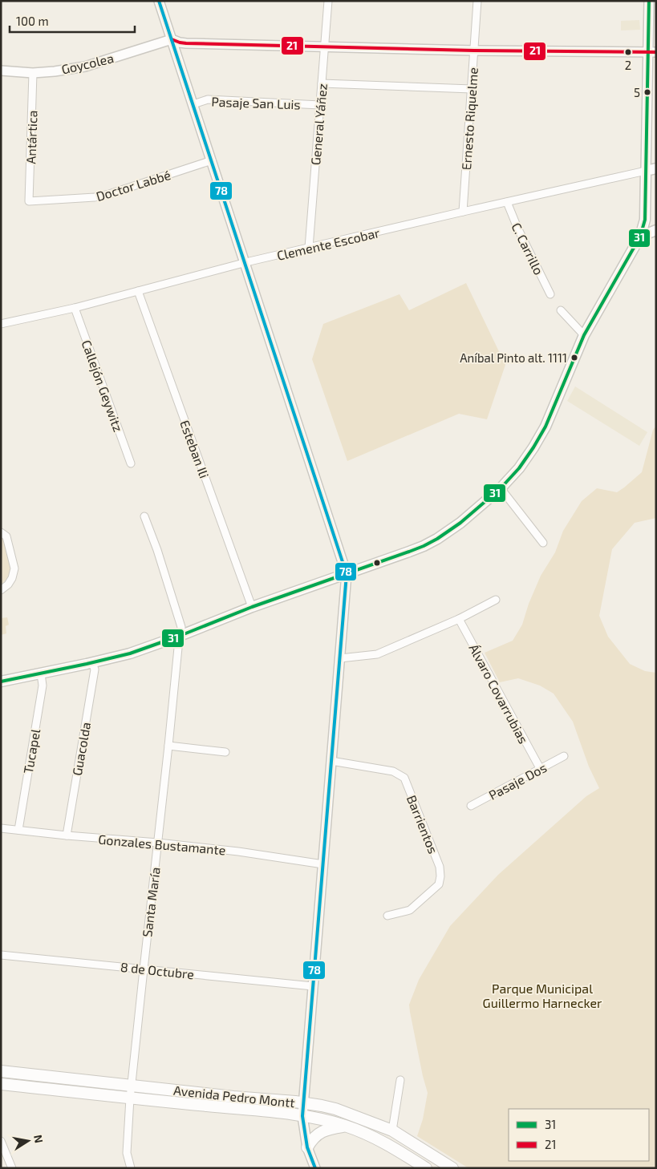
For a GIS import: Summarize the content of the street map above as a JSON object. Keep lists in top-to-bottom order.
{
  "streets": {
    "main road": ["Clemente Escobar", "Avenida Pedro Montt"],
    "street": [
      "Goycolea",
      "Pasaje San Luis",
      "Ernesto Riquelme",
      "General Yáñez",
      "Antártica",
      "Doctor Labbé",
      "C. Carrillo",
      "Callejón Geywitz",
      "Esteban Ili",
      "Álvaro Covarrubias",
      "Guacolda",
      "Tucapel",
      "Pasaje Dos",
      "Barrientos",
      "Gonzales Bustamante",
      "Santa María",
      "8 de Octubre"
    ]
  },
  "crossings": [
    ["Goycolea", "Antártica"],
    ["Pasaje San Luis", "General Yáñez"],
    ["Ernesto Riquelme", "Clemente Escobar"],
    ["General Yáñez", "Clemente Escobar"],
    ["Antártica", "Doctor Labbé"],
    ["Clemente Escobar", "C. Carrillo"],
    ["Clemente Escobar", "Callejón Geywitz"],
    ["Clemente Escobar", "Esteban Ili"],
    ["Álvaro Covarrubias", "Pasaje Dos"],
    ["Guacolda", "Gonzales Bustamante"],
    ["Tucapel", "Gonzales Bustamante"],
    ["Gonzales Bustamante", "Santa María"],
    ["Santa María", "8 de Octubre"],
    ["Santa María", "Avenida Pedro Montt"]
  ],
  "parks": ["Parque Municipal Guillermo Harnecker"],
  "places": ["2", "5", "Aníbal Pinto alt. 1111"],
  "lines": ["transit line 31", "transit line 78", "transit line 21"],
  "legend": ["31", "21"],
  "scale_bar": "100 m",
  "north": "right"
}
